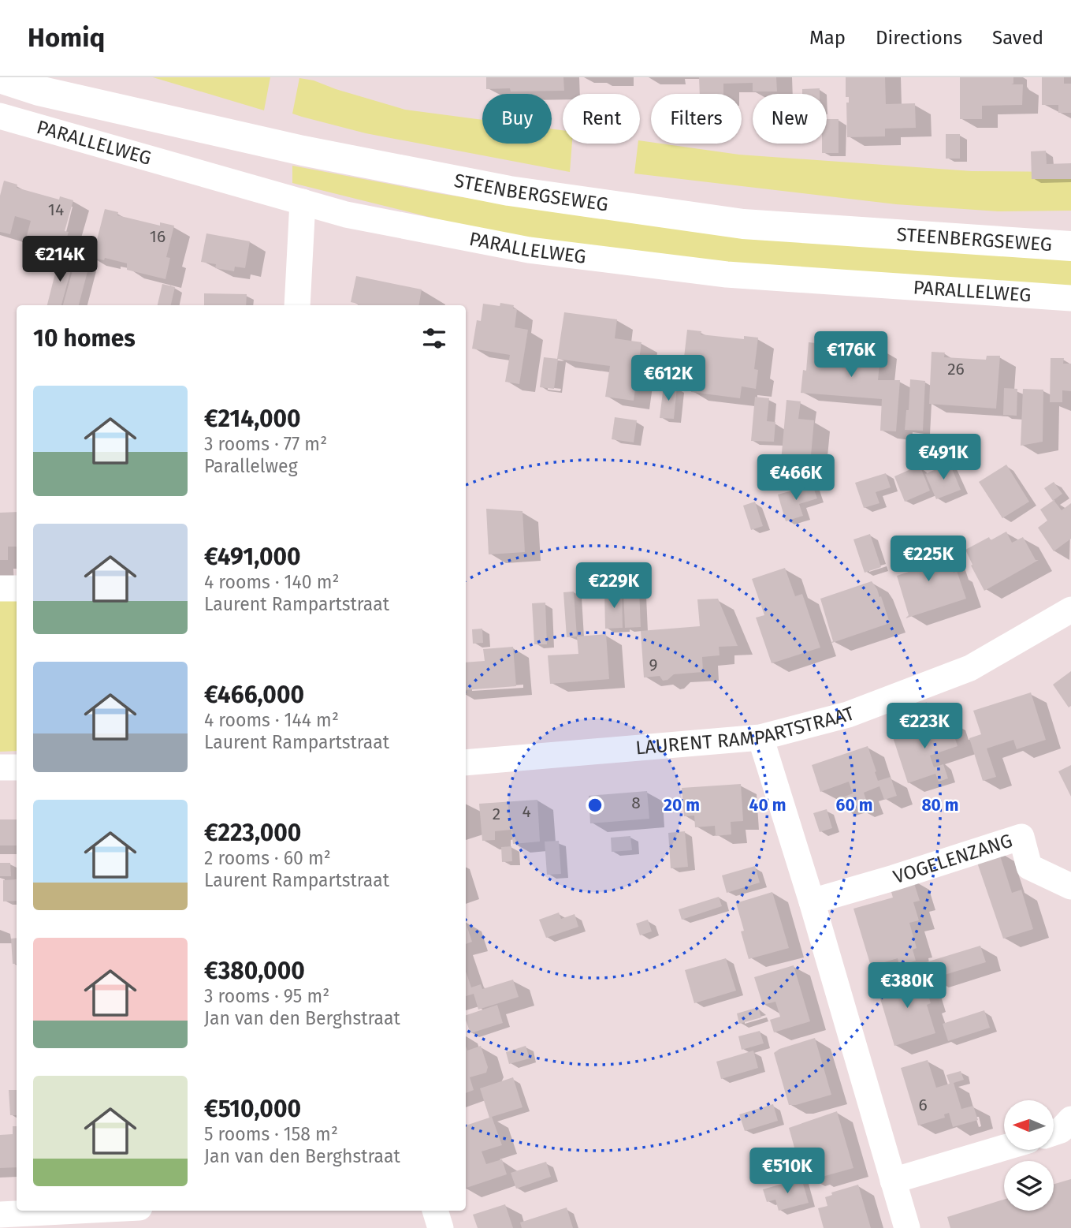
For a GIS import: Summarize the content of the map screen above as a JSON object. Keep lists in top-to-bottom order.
{
  "streets": {
    "main road": ["STEENBERGSEWEG"],
    "street": ["PARALLELWEG", "LAURENT RAMPARTSTRAAT", "VOGELENZANG"]
  },
  "house_numbers": [
    "14",
    "16",
    "26",
    "9",
    "8",
    "4",
    "2",
    "6"
  ],
  "north": "left",
  "page": {
    "header": "Homiq",
    "nav": ["Map", "Directions", "Saved"],
    "chip": [
      "Buy",
      "Rent",
      "Filters",
      "New"
    ],
    "price": [
      "€214K",
      "€176K",
      "€612K",
      "€491K",
      "€466K",
      "€225K",
      "€229K",
      "€223K",
      "€380K",
      "€510K"
    ],
    "heading": "10 homes",
    "list": [
      {
        "name": "€214,000",
        "note": "3 rooms · 77 m² · Parallelweg"
      },
      {
        "name": "€491,000",
        "note": "4 rooms · 140 m² · Laurent Rampartstraat"
      },
      {
        "name": "€466,000",
        "note": "4 rooms · 144 m² · Laurent Rampartstraat"
      },
      {
        "name": "€223,000",
        "note": "2 rooms · 60 m² · Laurent Rampartstraat"
      },
      {
        "name": "€380,000",
        "note": "3 rooms · 95 m² · Jan van den Berghstraat"
      },
      {
        "name": "€510,000",
        "note": "5 rooms · 158 m² · Jan van den Berghstraat"
      }
    ]
  },
  "rings": [
    "20 m",
    "40 m",
    "60 m",
    "80 m"
  ]
}
